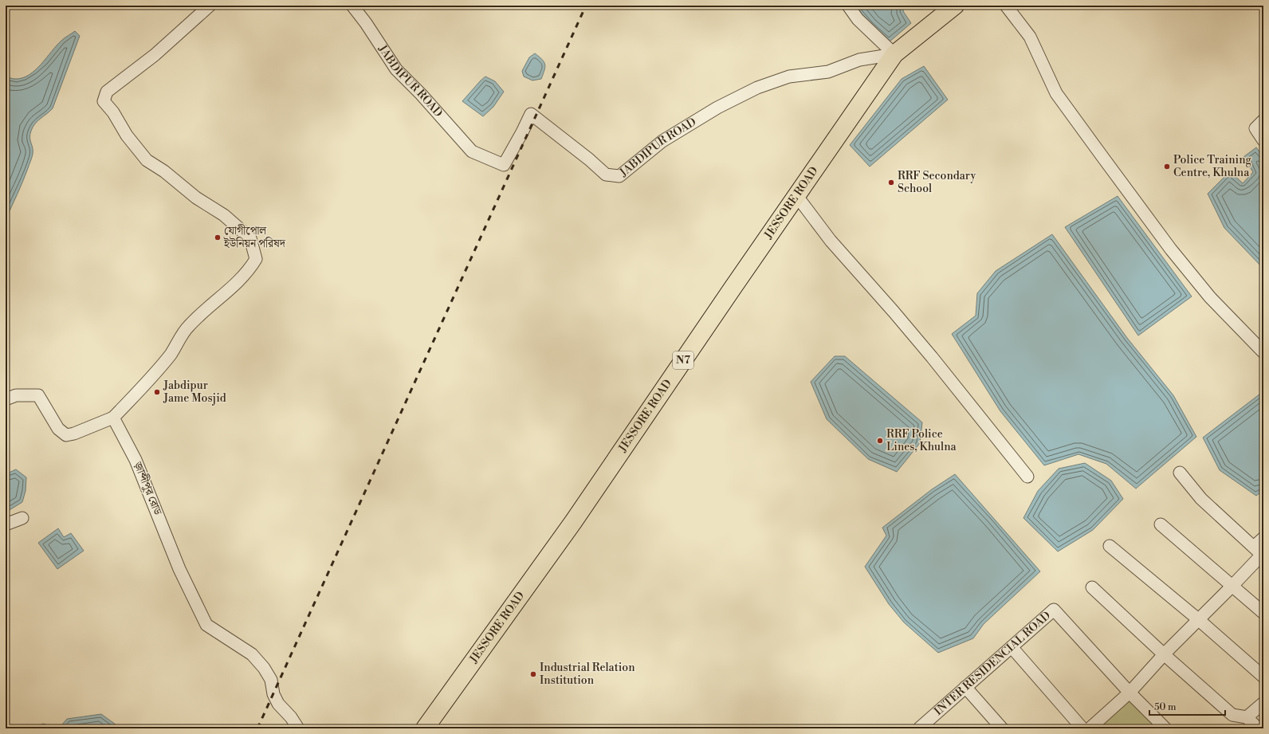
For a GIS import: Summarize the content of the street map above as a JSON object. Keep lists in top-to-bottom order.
{
  "streets": {
    "highway": ["JESSORE ROAD", "N7"],
    "street": ["JABDIPUR ROAD", "জ়াব্দীপুর রোড", "INTER RESIDENCIAL ROAD"]
  },
  "crossings": [
    ["JABDIPUR ROAD", "JESSORE ROAD"]
  ],
  "places": [
    "Police Training Centre, Khulna",
    "RRF Secondary School",
    "যোগীপোল ইউনিয়ন পরিষদ",
    "Jabdipur Jame Mosjid",
    "RRF Police Lines, Khulna",
    "Industrial Relation Institution"
  ],
  "scale_bar": "50 m"
}
